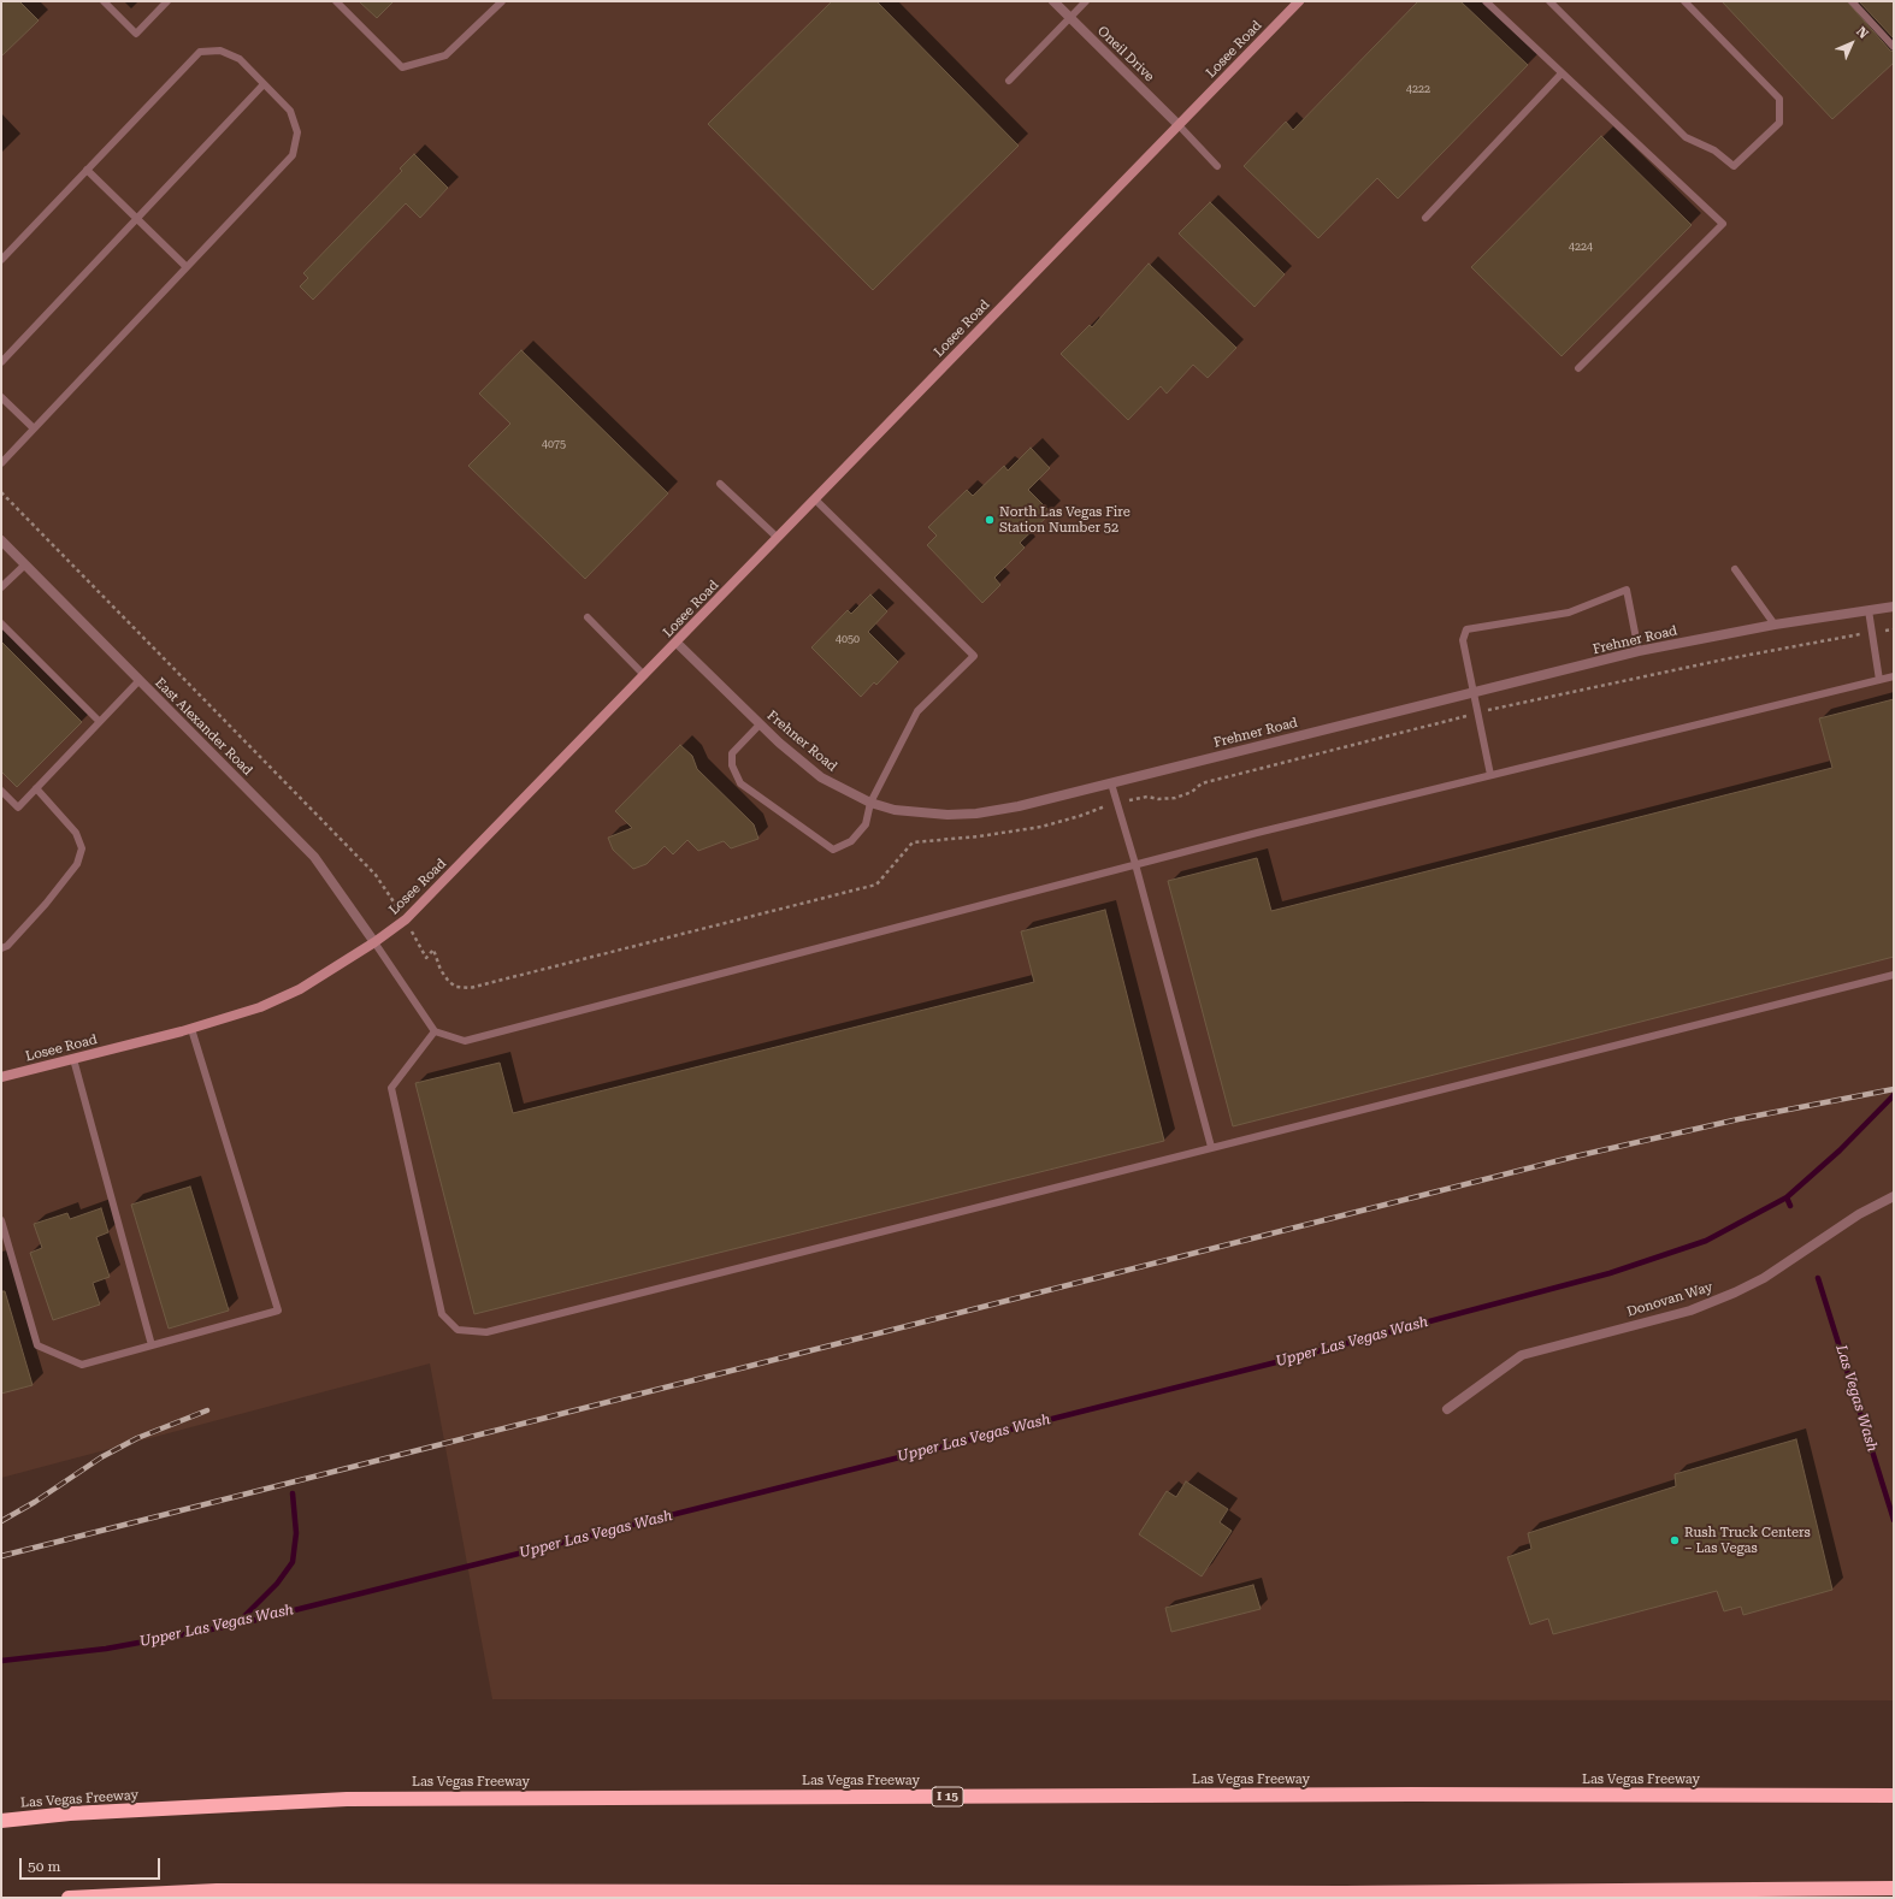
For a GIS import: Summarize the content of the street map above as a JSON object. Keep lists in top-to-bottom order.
{
  "streets": {
    "highway": ["Las Vegas Freeway", "I 15"],
    "main road": ["Losee Road"],
    "street": [
      "Oneil Drive",
      "Frehner Road",
      "East Alexander Road",
      "Donovan Way"
    ]
  },
  "crossings": [
    ["Losee Road", "Oneil Drive"],
    ["Losee Road", "Frehner Road"],
    ["Losee Road", "East Alexander Road"]
  ],
  "water": ["Upper Las Vegas Wash", "Las Vegas Wash"],
  "places": ["North Las Vegas Fire Station Number 52", "Rush Truck Centers – Las Vegas"],
  "house_numbers": [
    "4222",
    "4224",
    "4075",
    "4050"
  ],
  "scale_bar": "50 m",
  "north": "top right"
}
